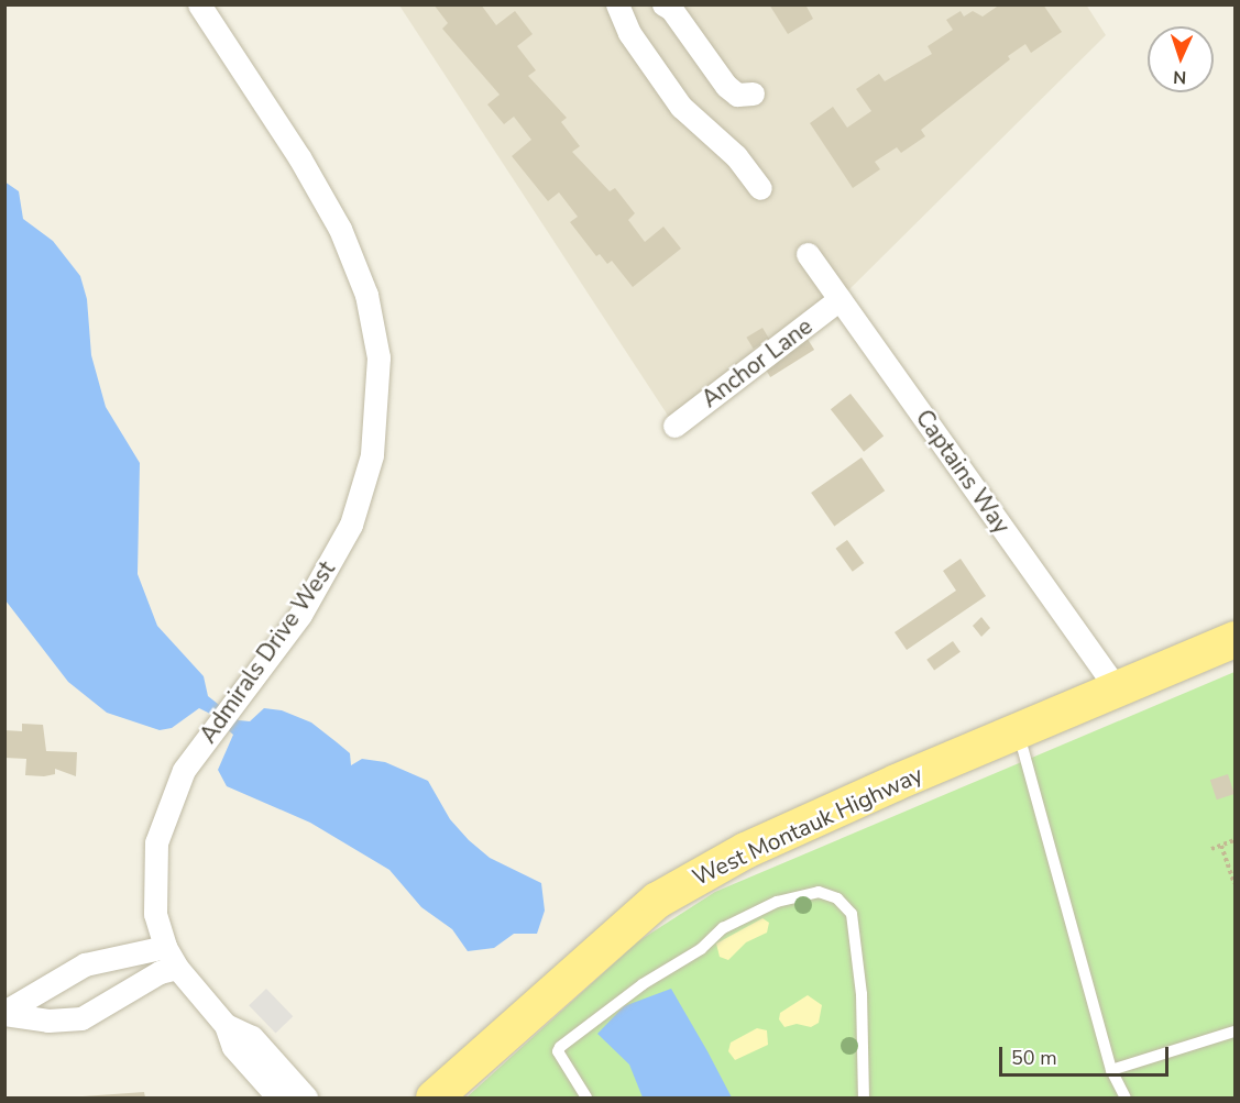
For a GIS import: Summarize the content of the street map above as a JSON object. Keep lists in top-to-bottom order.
{
  "streets": {
    "main road": ["West Montauk Highway"],
    "street": ["Anchor Lane", "Captains Way", "Admirals Drive West"]
  },
  "crossings": [
    ["Anchor Lane", "Captains Way"],
    ["Captains Way", "West Montauk Highway"]
  ],
  "scale_bar": "50 m",
  "north": "bottom"
}
